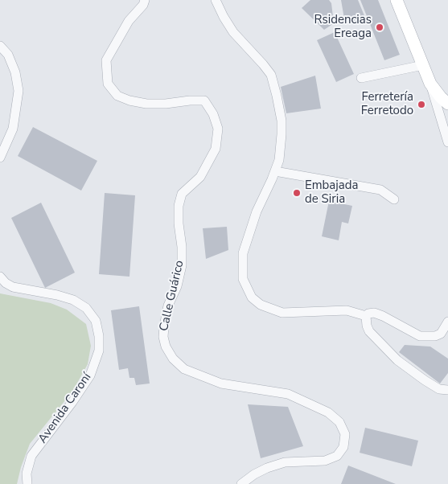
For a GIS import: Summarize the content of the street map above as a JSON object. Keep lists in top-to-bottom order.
{
  "streets": {
    "street": ["Calle Guárico", "Avenida Caroní"]
  },
  "places": ["Rsidencias Ereaga", "Ferretería Ferretodo", "Embajada de Siria"]
}
